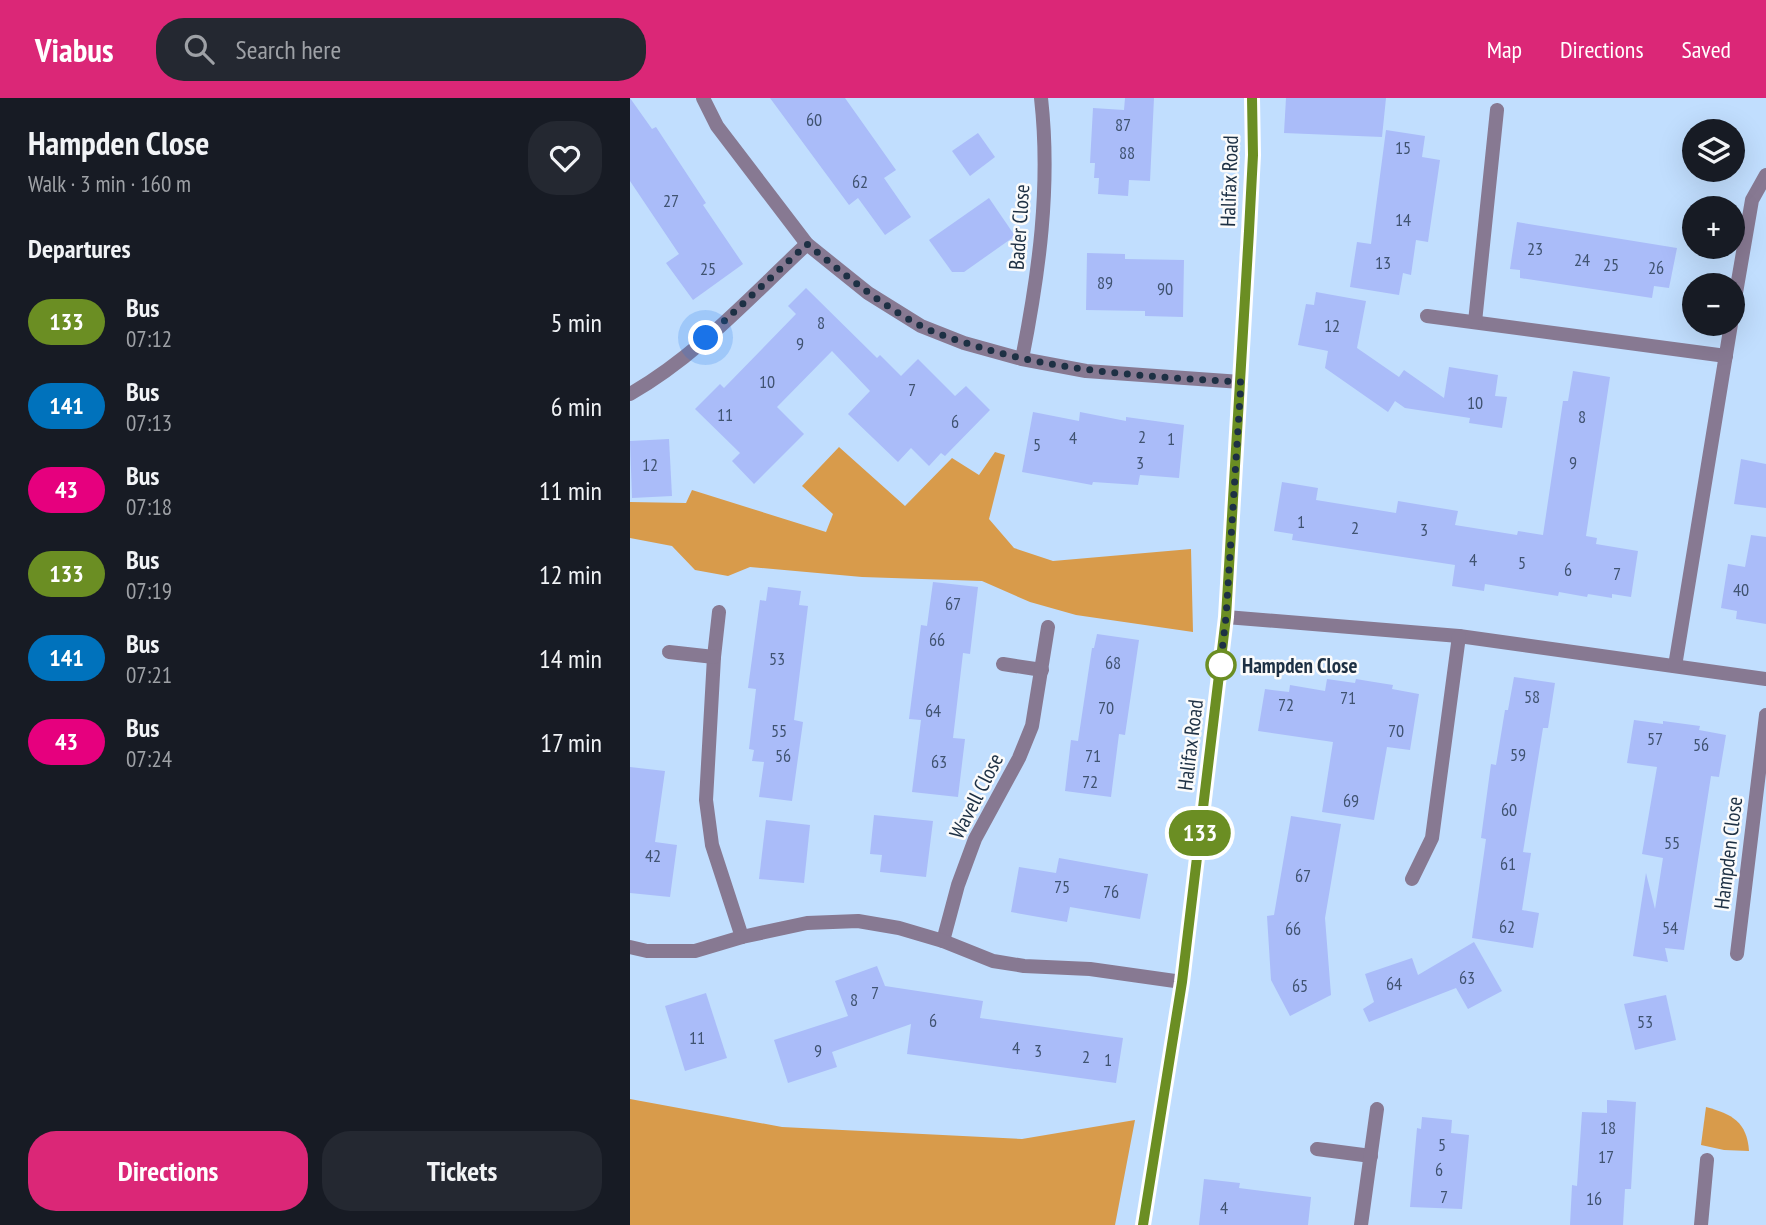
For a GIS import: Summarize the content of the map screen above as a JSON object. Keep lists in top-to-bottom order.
{
  "streets": {
    "street": [
      "Halifax Road",
      "Bader Close",
      "Wavell Close",
      "Hampden Close"
    ]
  },
  "places": ["Hampden Close"],
  "lines": ["bus line 133"],
  "house_numbers": [
    "60",
    "87",
    "15",
    "88",
    "62",
    "27",
    "14",
    "23",
    "24",
    "13",
    "25",
    "26",
    "25",
    "89",
    "90",
    "8",
    "12",
    "9",
    "10",
    "7",
    "10",
    "11",
    "8",
    "6",
    "2",
    "4",
    "1",
    "5",
    "3",
    "9",
    "12",
    "1",
    "2",
    "3",
    "4",
    "5",
    "6",
    "7",
    "40",
    "67",
    "66",
    "53",
    "68",
    "58",
    "71",
    "72",
    "70",
    "64",
    "55",
    "70",
    "57",
    "56",
    "59",
    "56",
    "71",
    "63",
    "72",
    "69",
    "60",
    "55",
    "42",
    "61",
    "67",
    "75",
    "76",
    "62",
    "54",
    "66",
    "63",
    "64",
    "65",
    "7",
    "8",
    "6",
    "53",
    "11",
    "4",
    "9",
    "3",
    "2",
    "1",
    "18",
    "5",
    "17",
    "6",
    "7",
    "16",
    "4"
  ],
  "page": {
    "header": "Viabus",
    "search": "Search here",
    "nav": ["Map", "Directions", "Saved"],
    "heading": [
      ["Hampden Close", "Walk · 3 min · 160 m"],
      "Departures"
    ],
    "on_map": "133",
    "map_buttons": ["+", "−"],
    "list": [
      {
        "mark": "133",
        "name": "Bus",
        "note": "07:12",
        "value": "5 min"
      },
      {
        "mark": "141",
        "name": "Bus",
        "note": "07:13",
        "value": "6 min"
      },
      {
        "mark": "43",
        "name": "Bus",
        "note": "07:18",
        "value": "11 min"
      },
      {
        "mark": "133",
        "name": "Bus",
        "note": "07:19",
        "value": "12 min"
      },
      {
        "mark": "141",
        "name": "Bus",
        "note": "07:21",
        "value": "14 min"
      },
      {
        "mark": "43",
        "name": "Bus",
        "note": "07:24",
        "value": "17 min"
      }
    ],
    "buttons": ["Directions", "Tickets"]
  }
}
